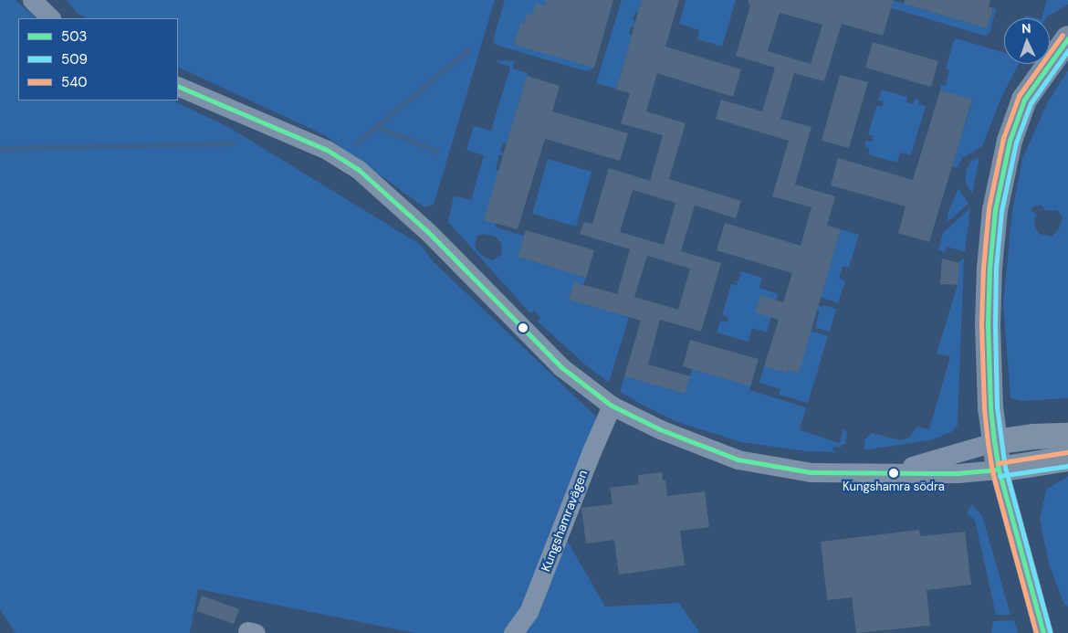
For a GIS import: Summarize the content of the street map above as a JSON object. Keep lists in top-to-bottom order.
{
  "streets": {
    "street": ["Kungshamravägen"]
  },
  "places": ["Kungshamra södra"],
  "lines": ["transit line 540", "transit line 503", "transit line 509"],
  "legend": ["503", "509", "540"],
  "north": "top"
}
